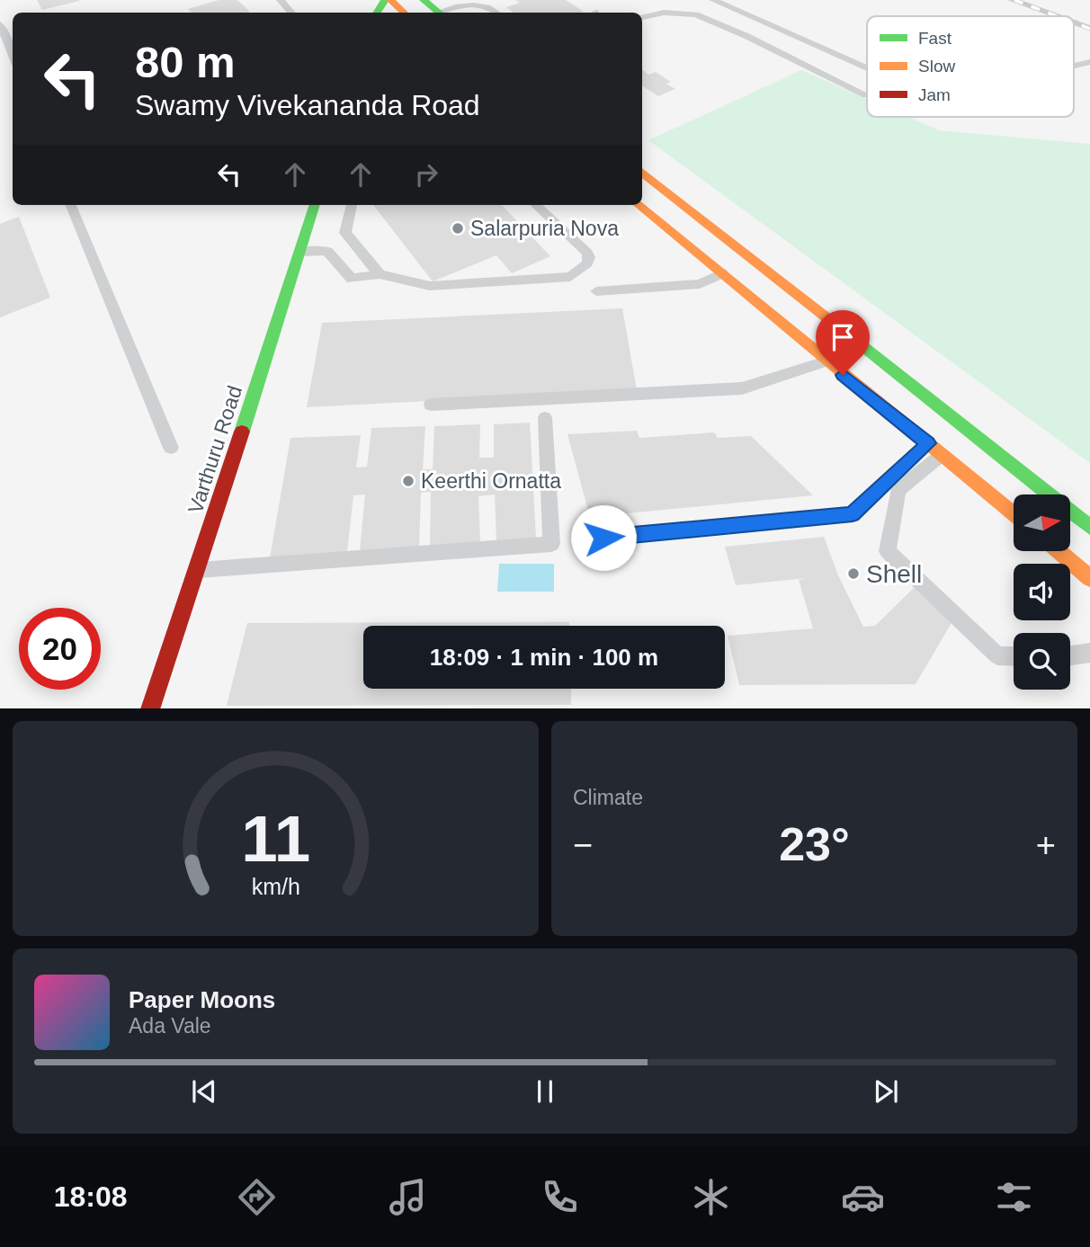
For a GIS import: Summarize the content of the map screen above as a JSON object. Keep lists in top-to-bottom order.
{
  "streets": {
    "main road": ["Varthuru Road"]
  },
  "places": ["Salarpuria Nova", "Keerthi Ornatta", "Shell"],
  "legend": ["Fast", "Slow", "Jam"],
  "north": "right",
  "page": {
    "turn": ["80 m", "Swamy Vivekananda Road"],
    "limit": "20",
    "trip": "18:09 · 1 min · 100 m",
    "tile": "Climate",
    "heat": ["−", "23°", "+"],
    "song": ["Paper Moons", "Ada Vale"],
    "tabs": "18:08",
    "gauge": ["11", "km/h"]
  }
}
